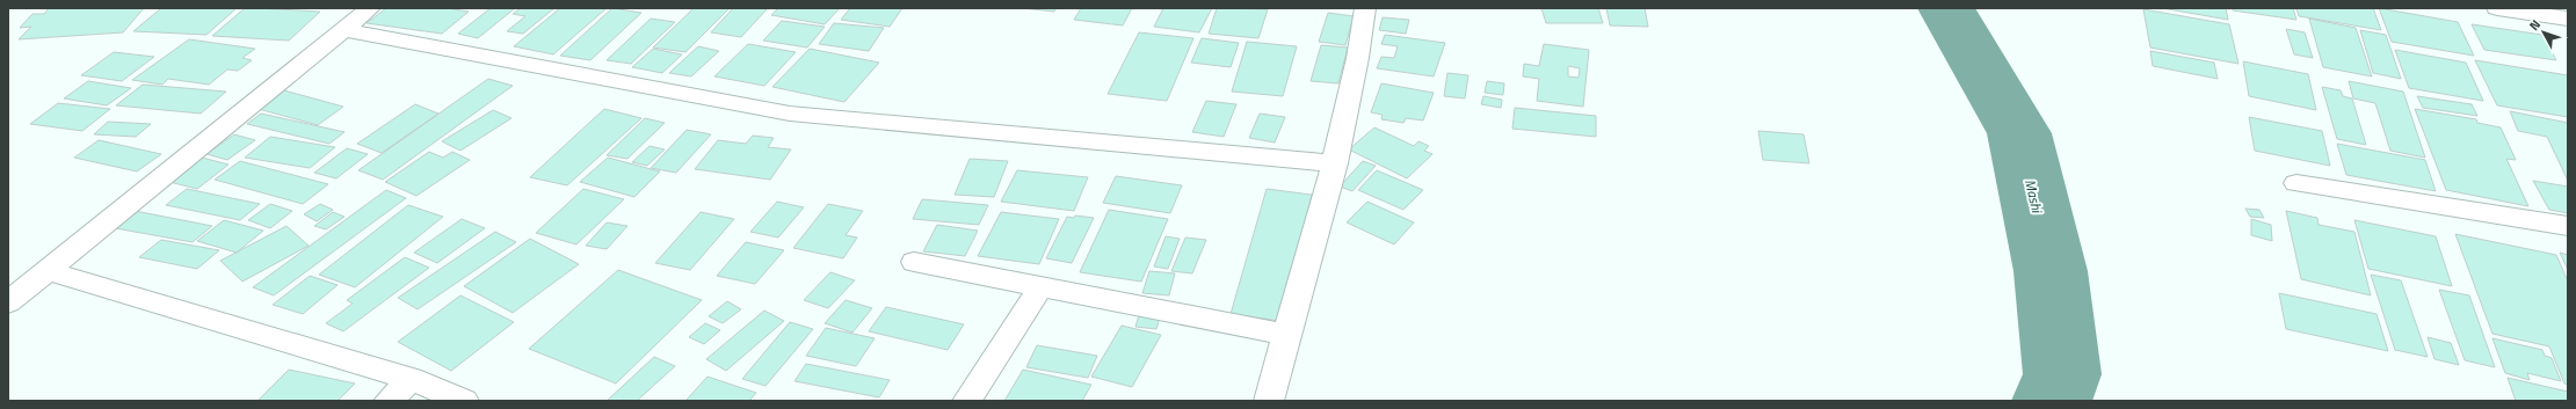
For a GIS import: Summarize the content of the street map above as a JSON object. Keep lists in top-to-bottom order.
{
  "water": ["Mashi"],
  "north": "top left"
}
